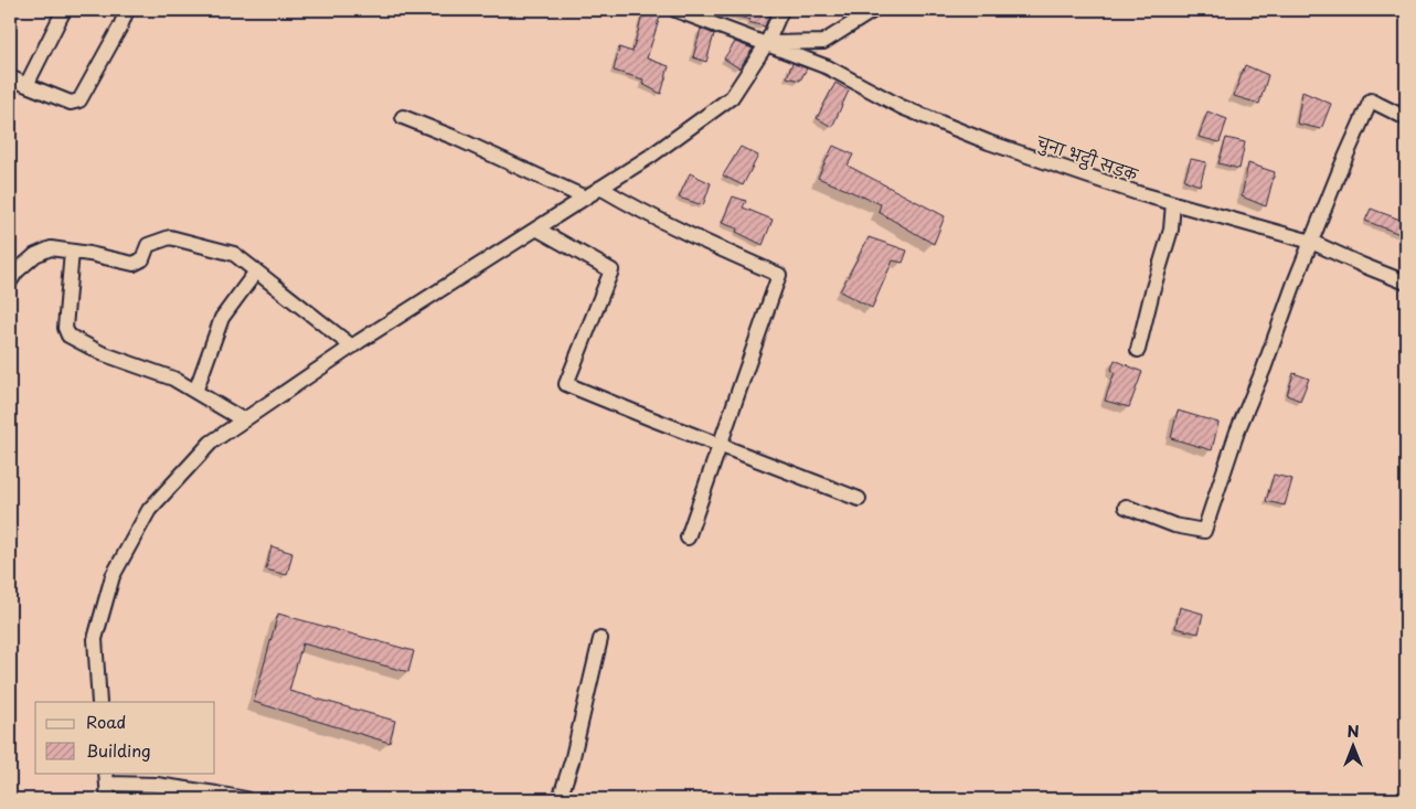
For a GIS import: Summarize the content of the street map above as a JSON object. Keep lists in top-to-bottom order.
{
  "streets": {
    "street": ["चुना भट्ठी सड़क"]
  },
  "legend": ["Road", "Building"],
  "north": "top"
}
